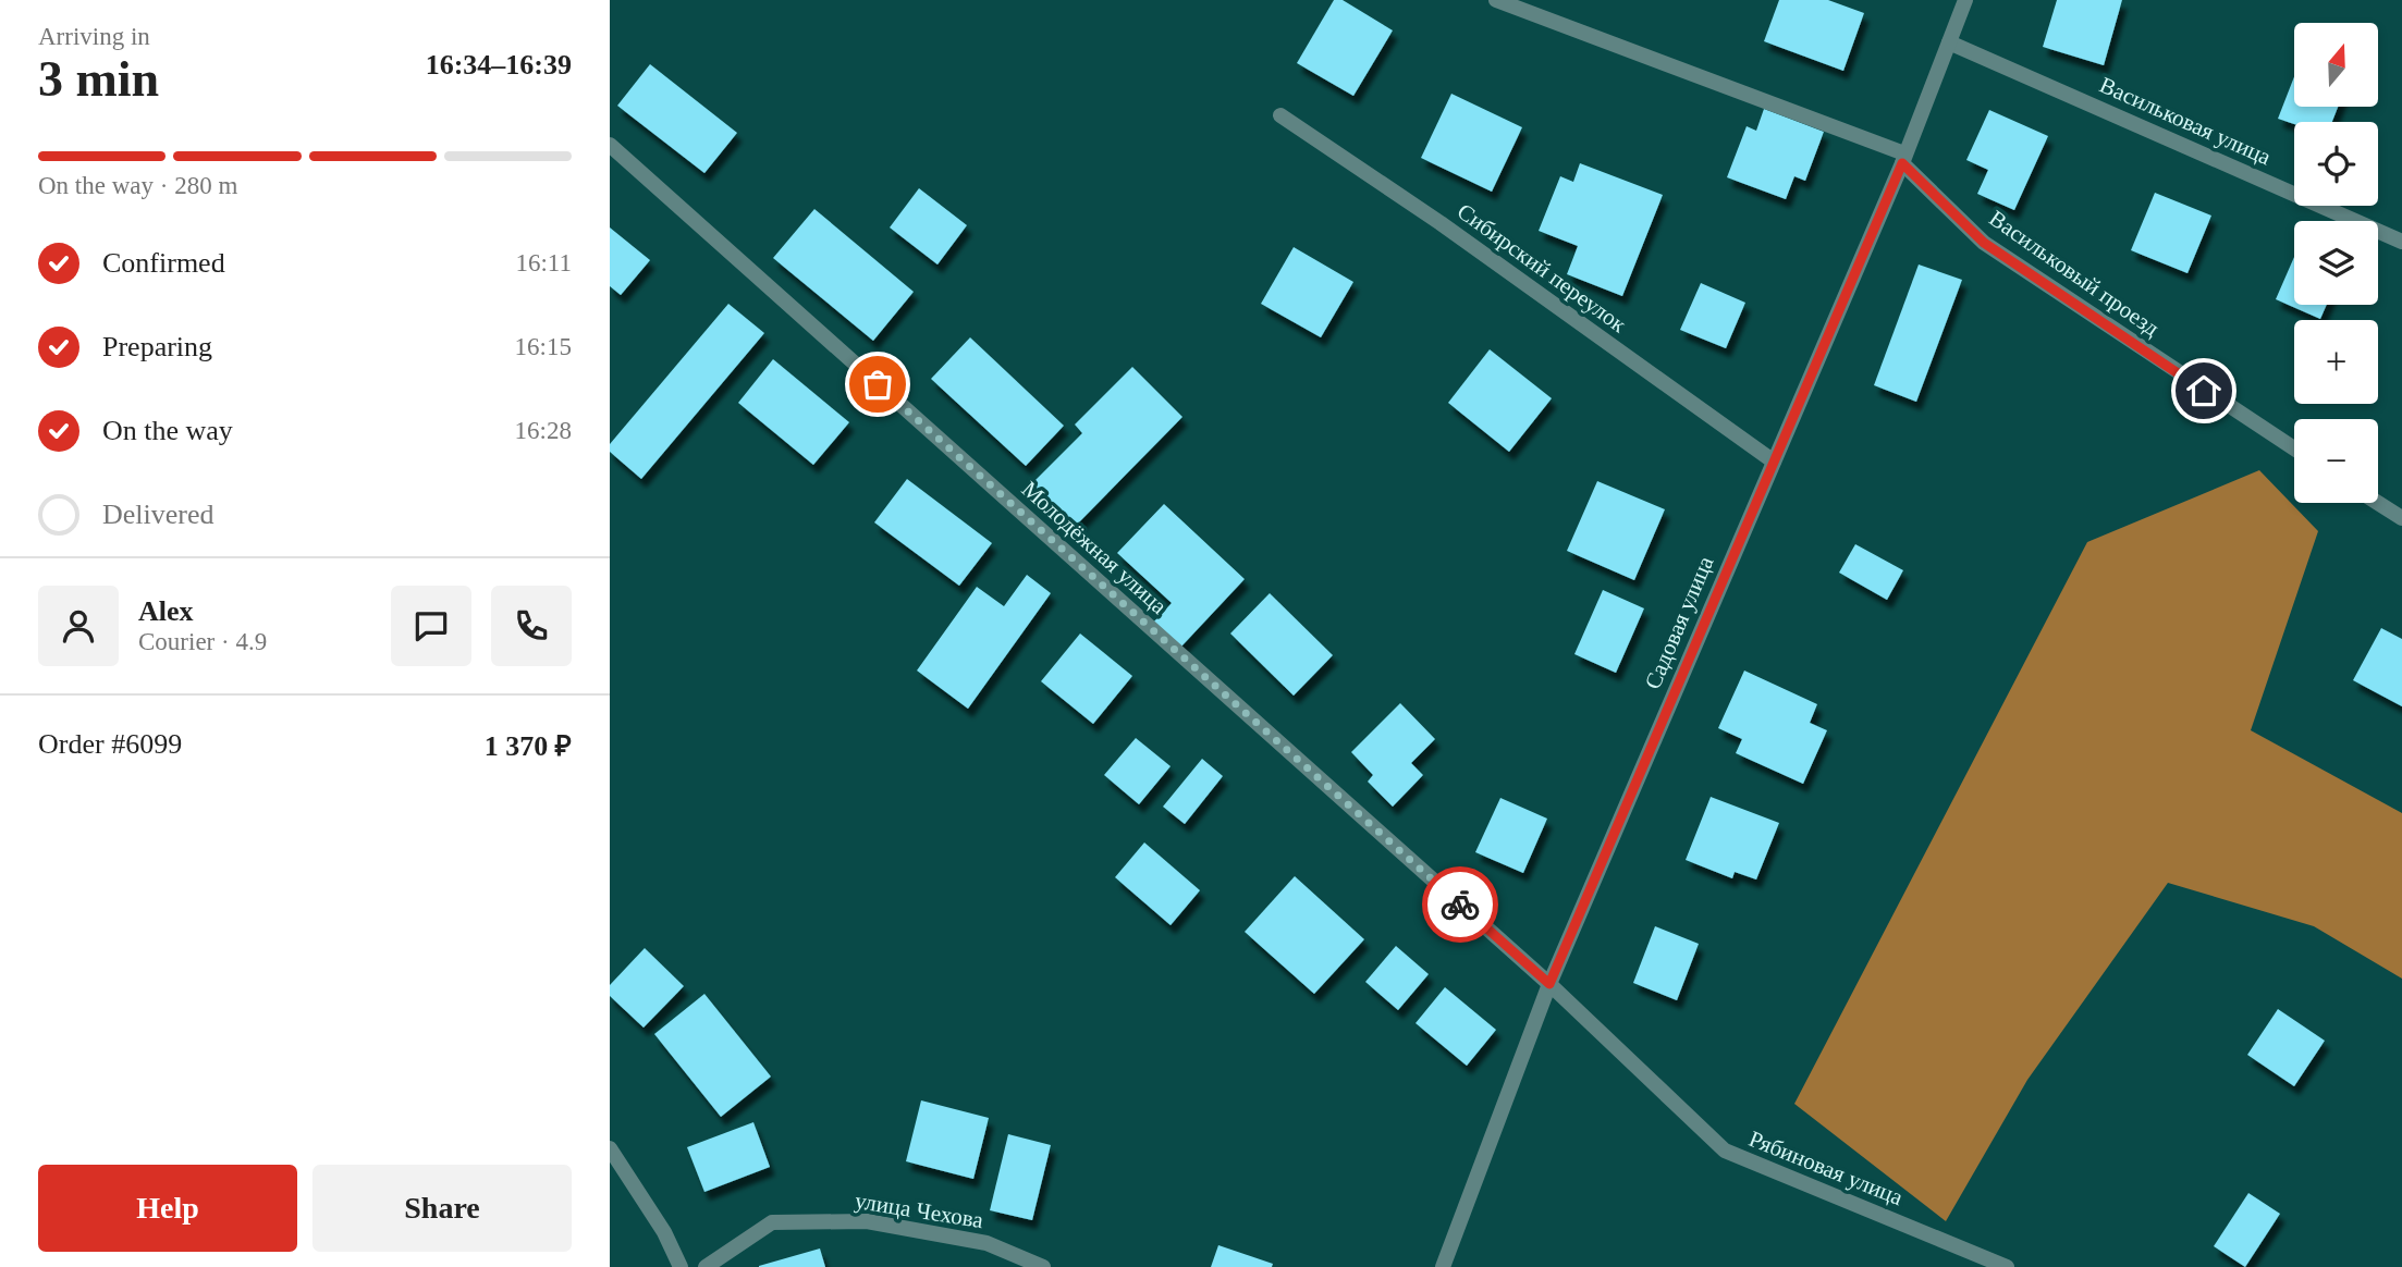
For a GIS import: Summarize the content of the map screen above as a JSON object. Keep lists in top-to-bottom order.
{
  "streets": {
    "street": [
      "Васильковая улица",
      "Сибирский переулок",
      "Васильковый проезд",
      "Молодёжная улица",
      "Садовая улица",
      "Рябиновая улица",
      "улица Чехова"
    ]
  },
  "crossings": [
    ["Васильковая улица", "Садовая улица"],
    ["Сибирский переулок", "Садовая улица"],
    ["Васильковый проезд", "Садовая улица"],
    ["Молодёжная улица", "Садовая улица"],
    ["Молодёжная улица", "Рябиновая улица"],
    ["Садовая улица", "Рябиновая улица"]
  ],
  "north": "top",
  "page": {
    "heading": ["3 min", "Arriving in", "16:34–16:39"],
    "panel": [
      "Alex",
      "Courier · 4.9",
      "Order #6099",
      "1 370 ₽"
    ],
    "map_buttons": ["+", "−"],
    "bar": "On the way · 280 m",
    "list": [
      ["Confirmed", "16:11"],
      ["Preparing", "16:15"],
      ["On the way", "16:28"],
      "Delivered"
    ],
    "buttons": ["Help", "Share"]
  }
}
